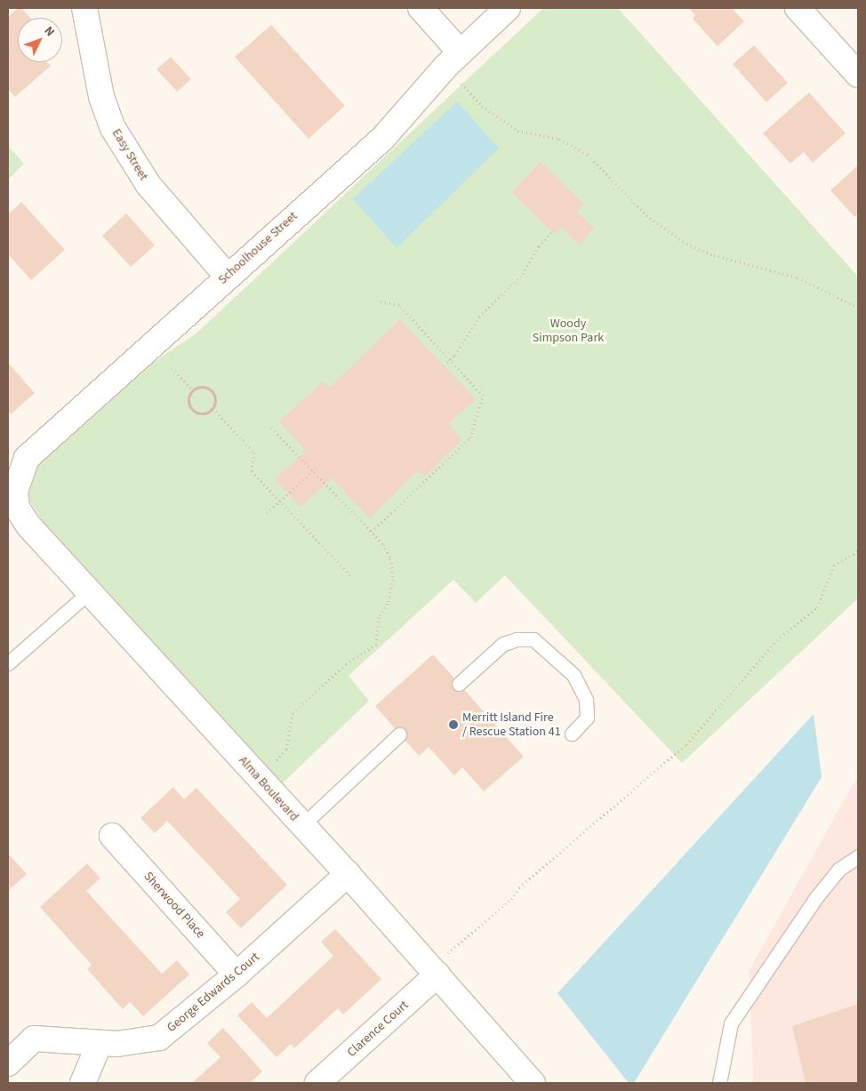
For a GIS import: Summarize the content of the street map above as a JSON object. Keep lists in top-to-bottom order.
{
  "streets": {
    "street": [
      "Easy Street",
      "Schoolhouse Street",
      "Alma Boulevard",
      "Sherwood Place",
      "George Edwards Court",
      "Clarence Court"
    ]
  },
  "crossings": [
    ["Easy Street", "Schoolhouse Street"],
    ["Schoolhouse Street", "Alma Boulevard"],
    ["Alma Boulevard", "George Edwards Court"],
    ["Alma Boulevard", "Clarence Court"],
    ["Sherwood Place", "George Edwards Court"]
  ],
  "parks": ["Woody Simpson Park"],
  "places": ["Merritt Island Fire / Rescue Station 41"],
  "north": "top right"
}
